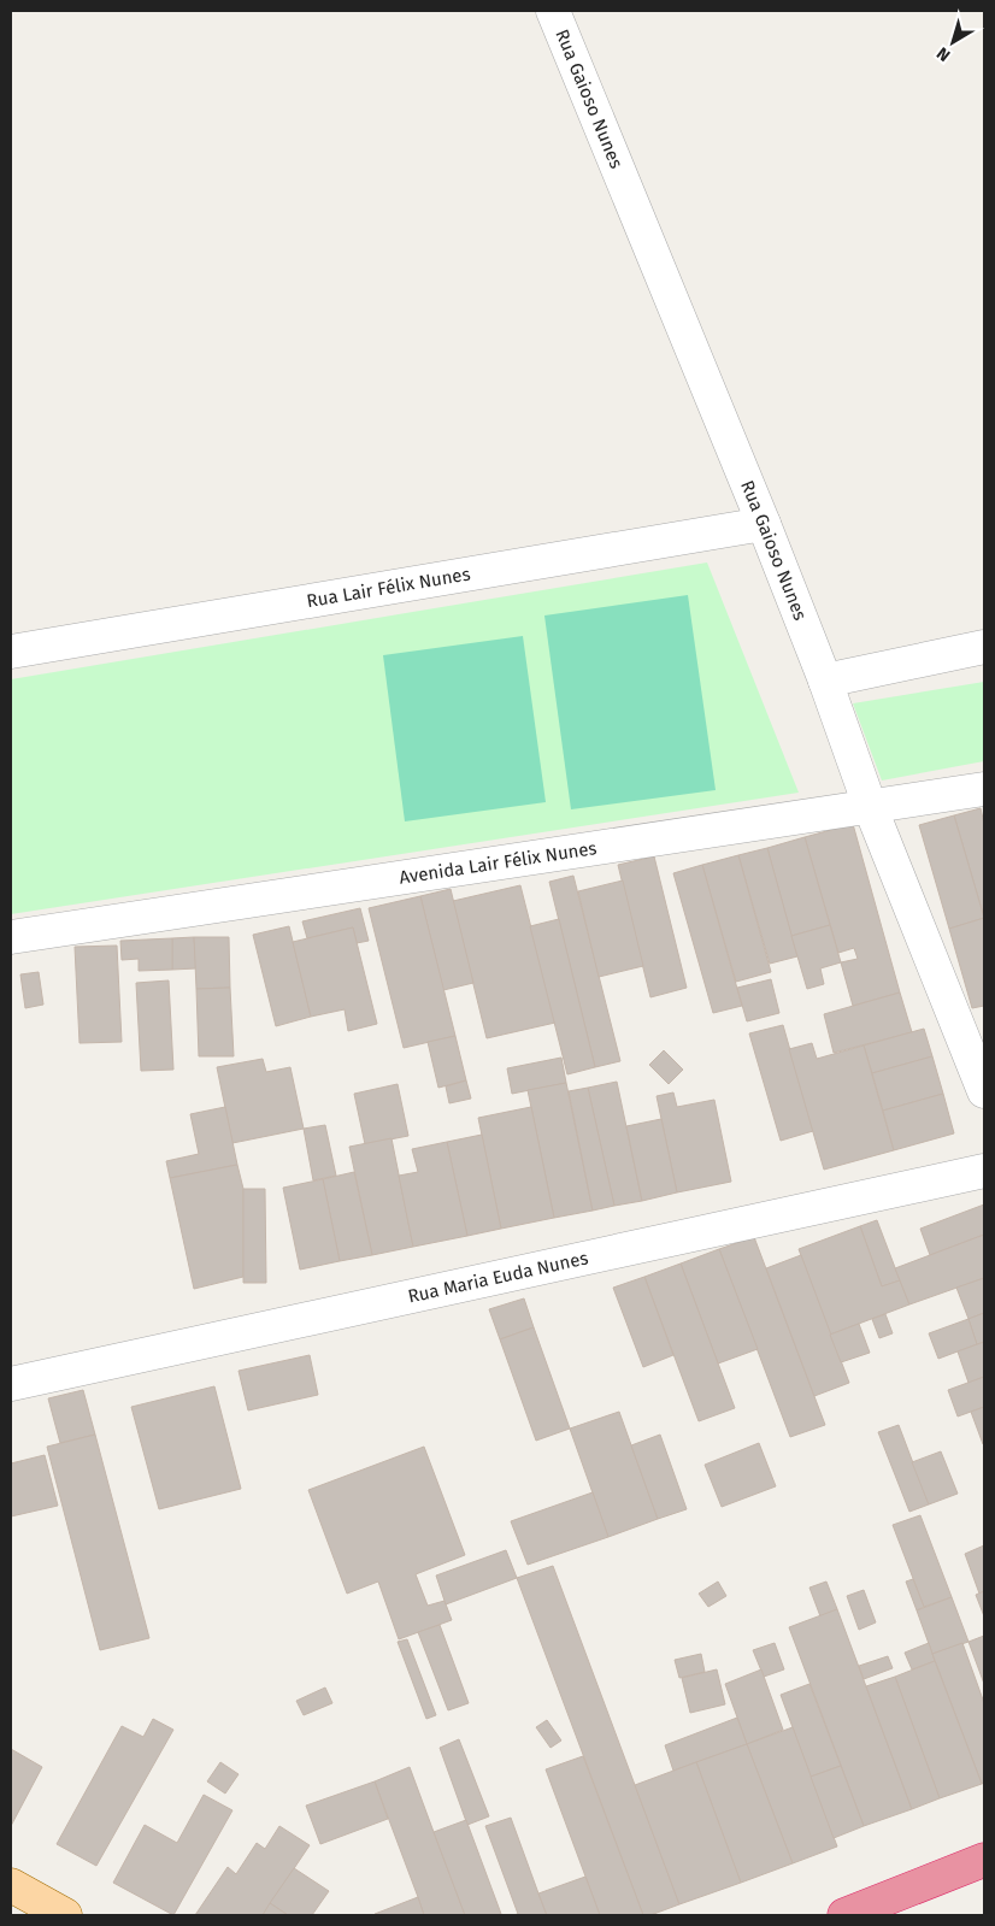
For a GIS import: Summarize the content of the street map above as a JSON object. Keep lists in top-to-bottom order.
{
  "streets": {
    "street": [
      "Rua Gaioso Nunes",
      "Rua Lair Félix Nunes",
      "Avenida Lair Félix Nunes",
      "Rua Maria Euda Nunes"
    ]
  },
  "crossings": [
    ["Rua Gaioso Nunes", "Rua Lair Félix Nunes"],
    ["Rua Gaioso Nunes", "Avenida Lair Félix Nunes"]
  ],
  "north": "bottom left"
}
